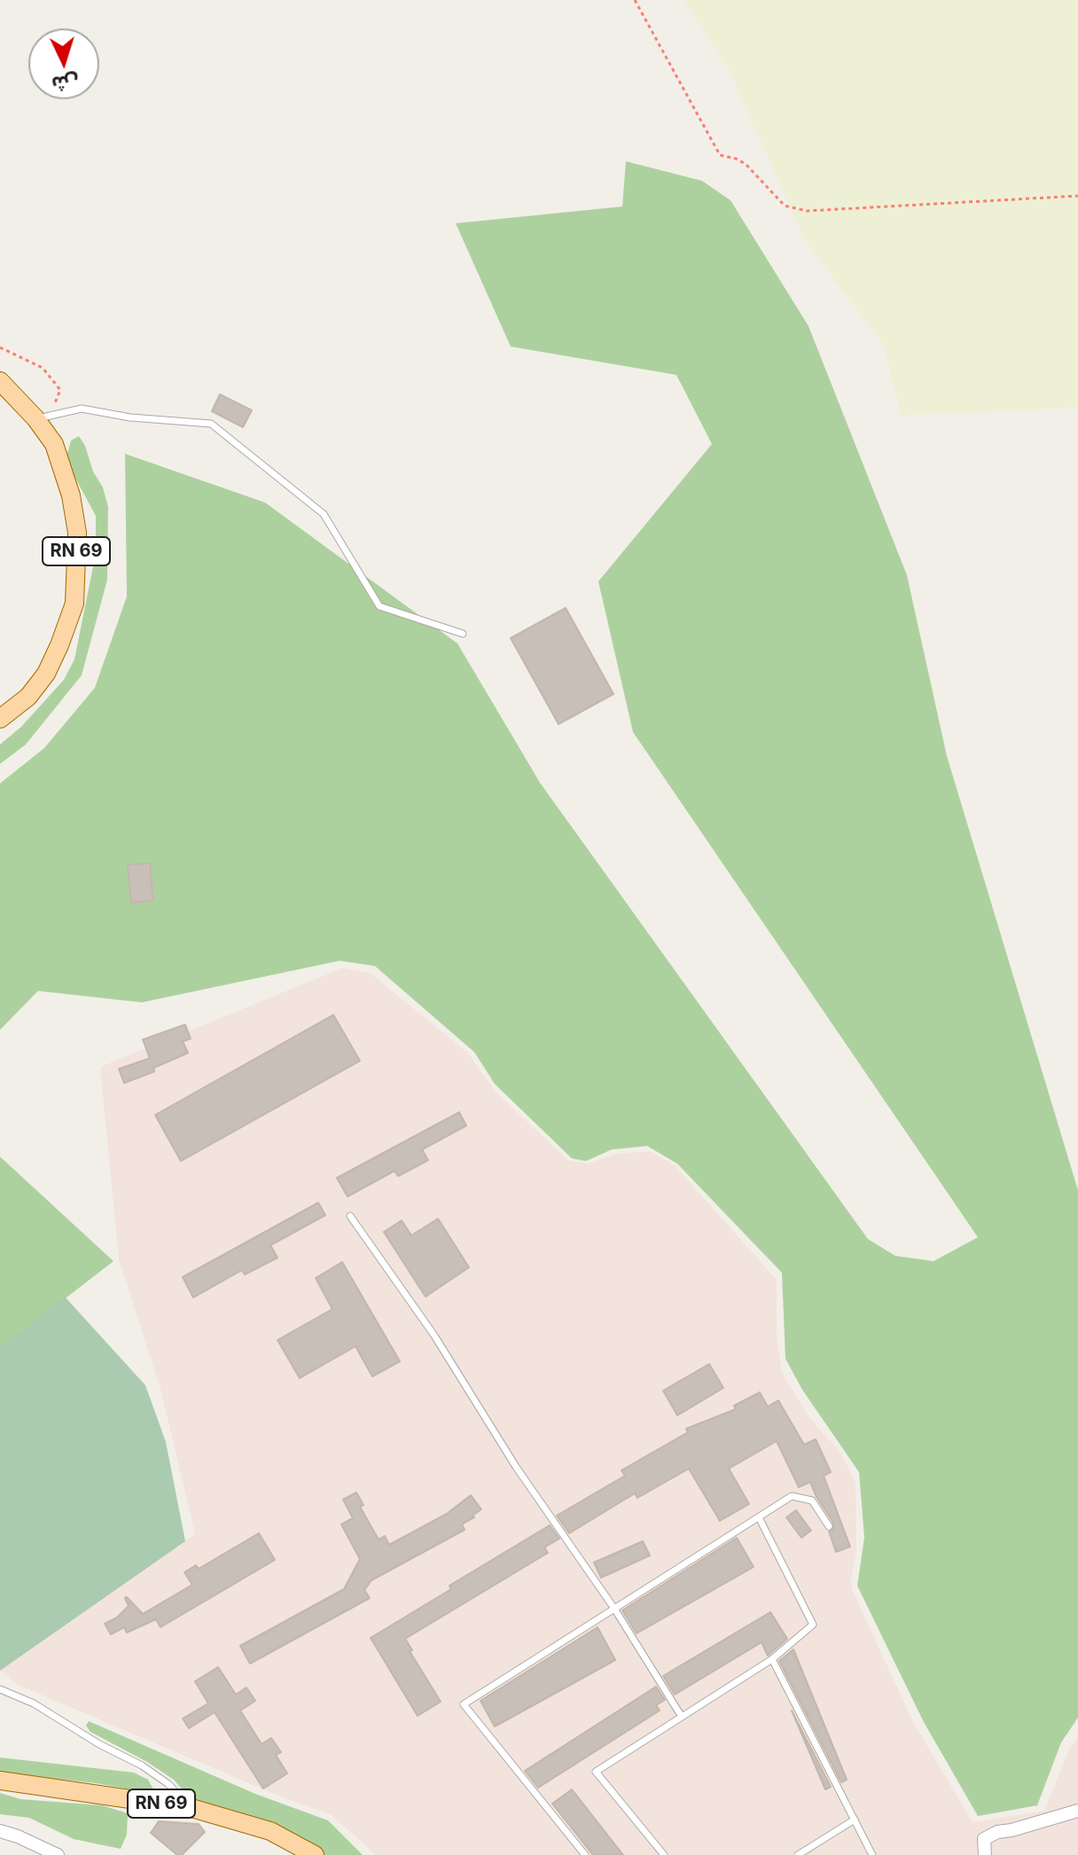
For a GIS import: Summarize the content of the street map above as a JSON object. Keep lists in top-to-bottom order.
{
  "streets": {
    "main road": ["RN 69"]
  },
  "north": "bottom"
}
